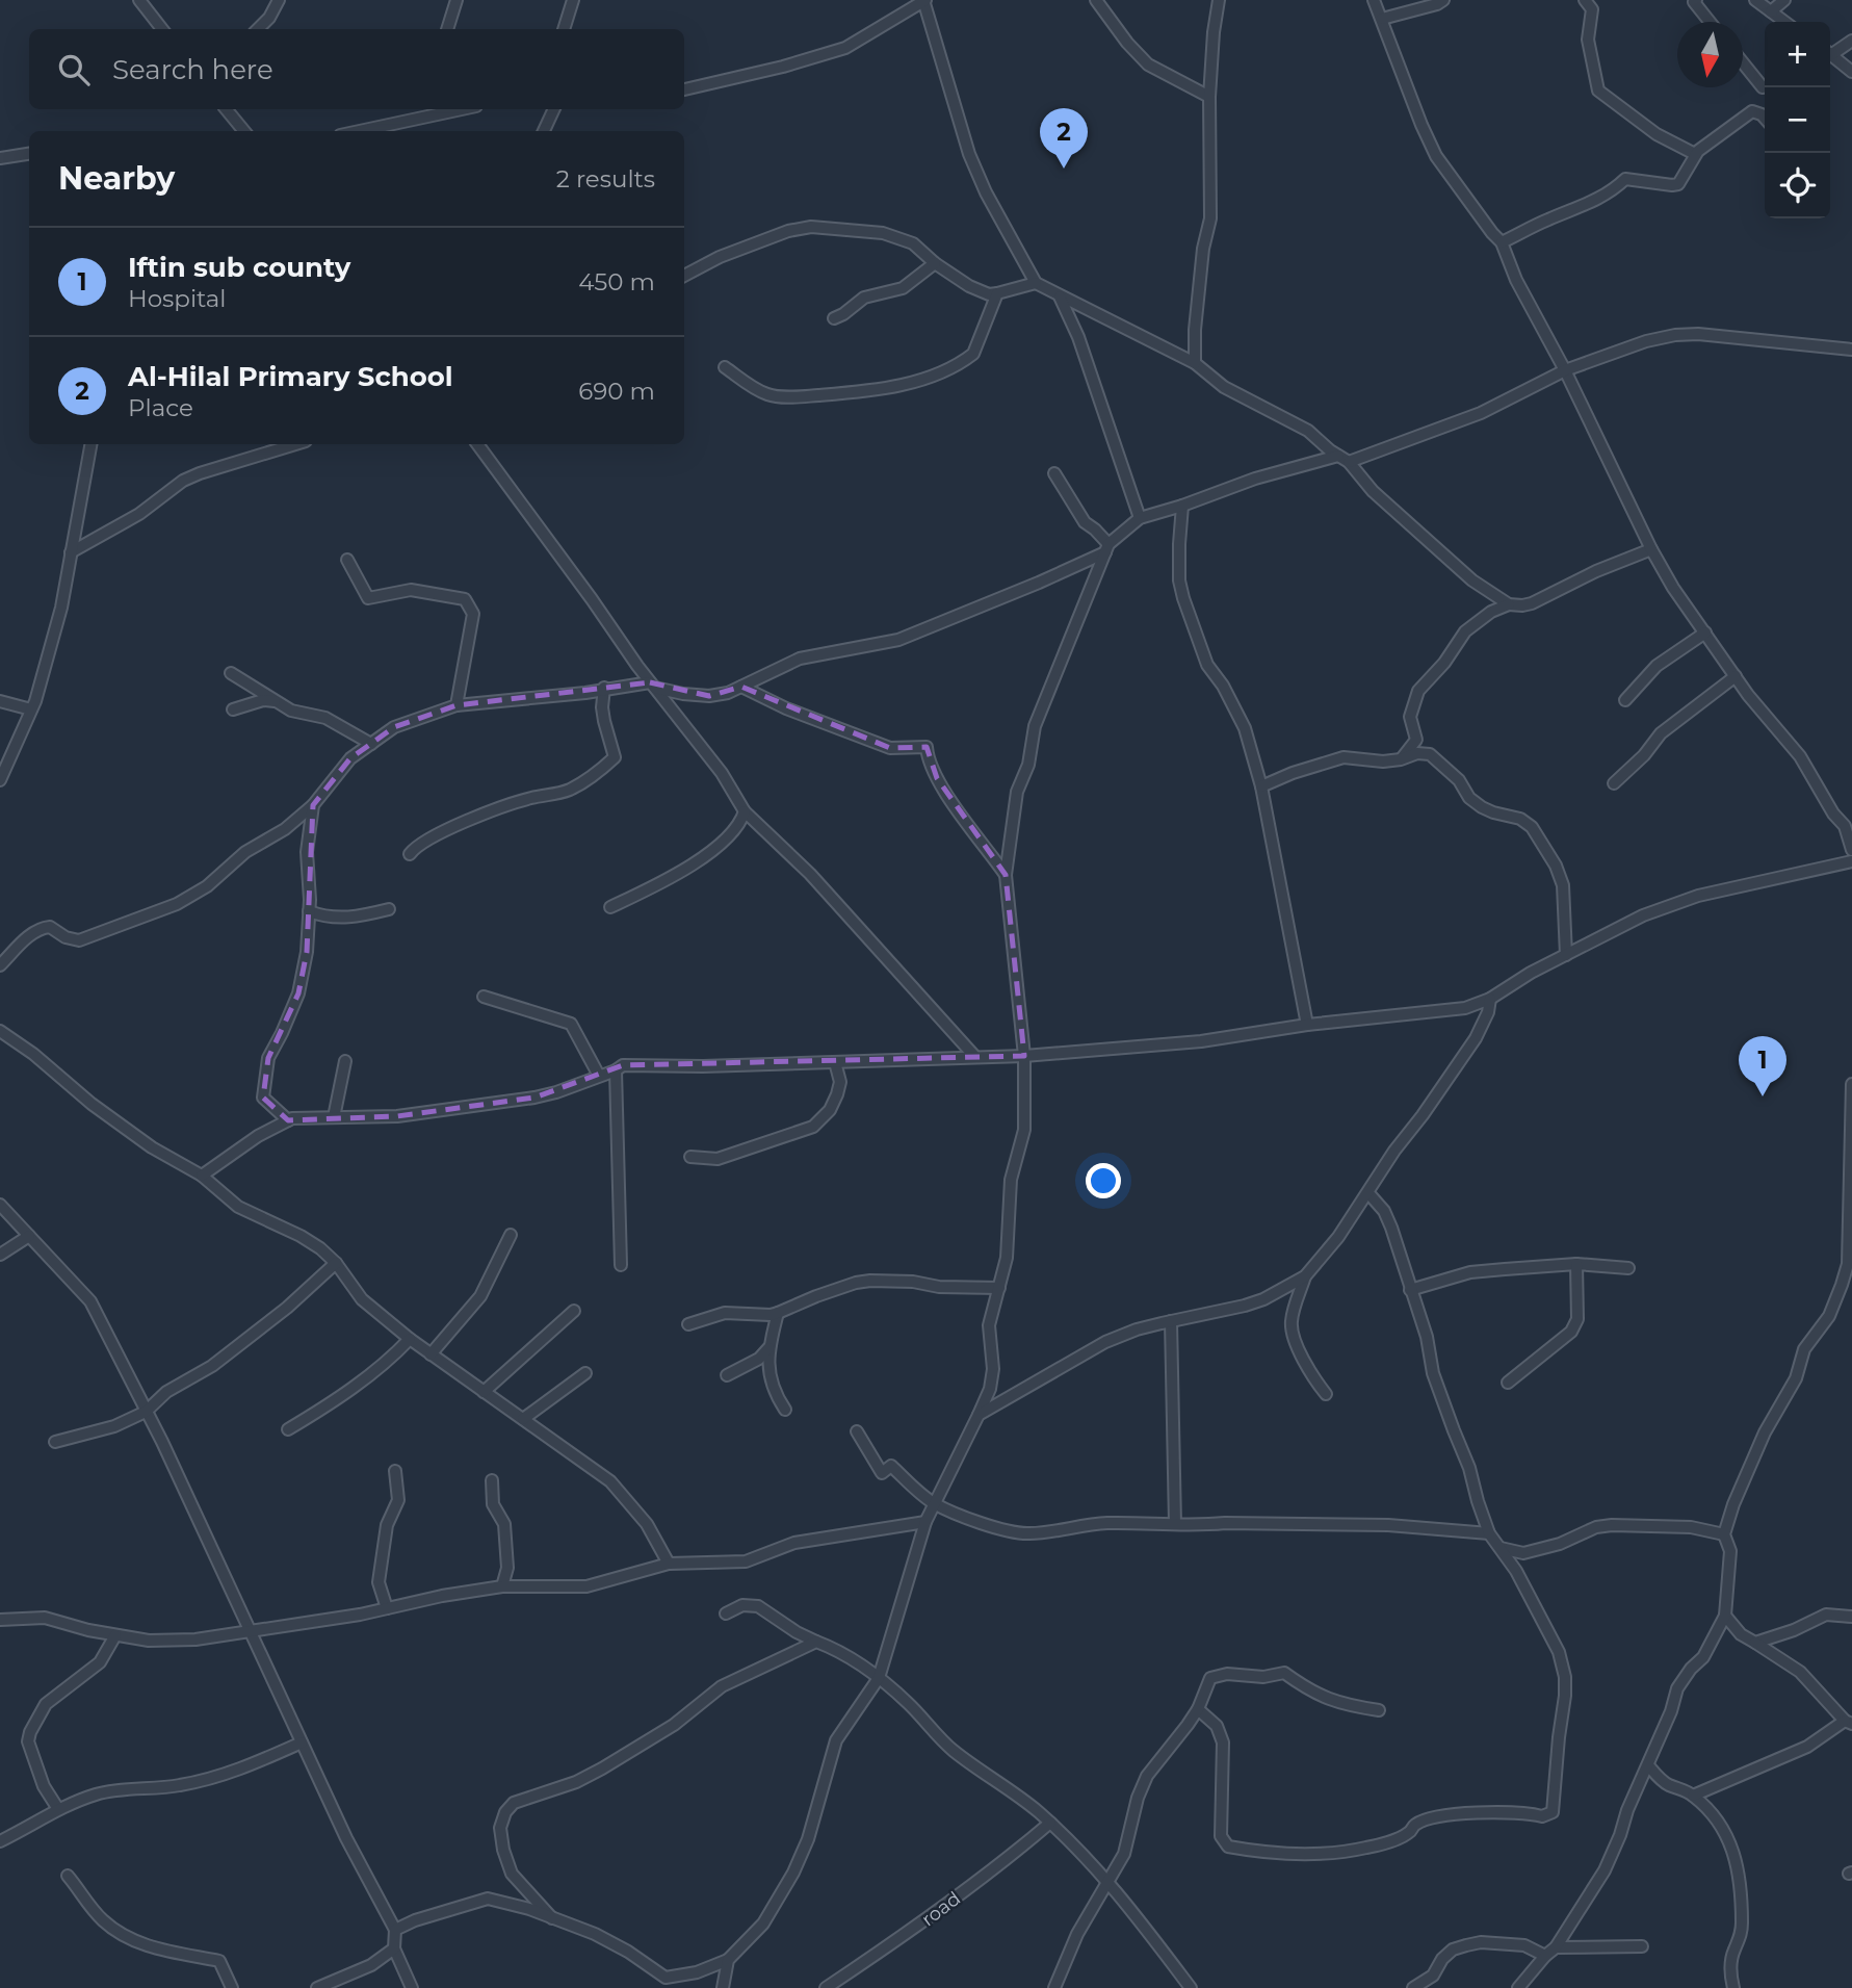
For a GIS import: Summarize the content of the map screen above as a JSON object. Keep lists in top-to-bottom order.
{
  "streets": {
    "street": ["road"]
  },
  "north": "bottom",
  "page": {
    "map_buttons": ["+", "−"],
    "search": "Search here",
    "pins": ["2", "1"],
    "heading": ["Nearby", "2 results"],
    "list": [
      {
        "mark": "1",
        "name": "Iftin sub county",
        "note": "Hospital",
        "value": "450 m"
      },
      {
        "mark": "2",
        "name": "Al-Hilal Primary School",
        "note": "Place",
        "value": "690 m"
      }
    ]
  }
}
